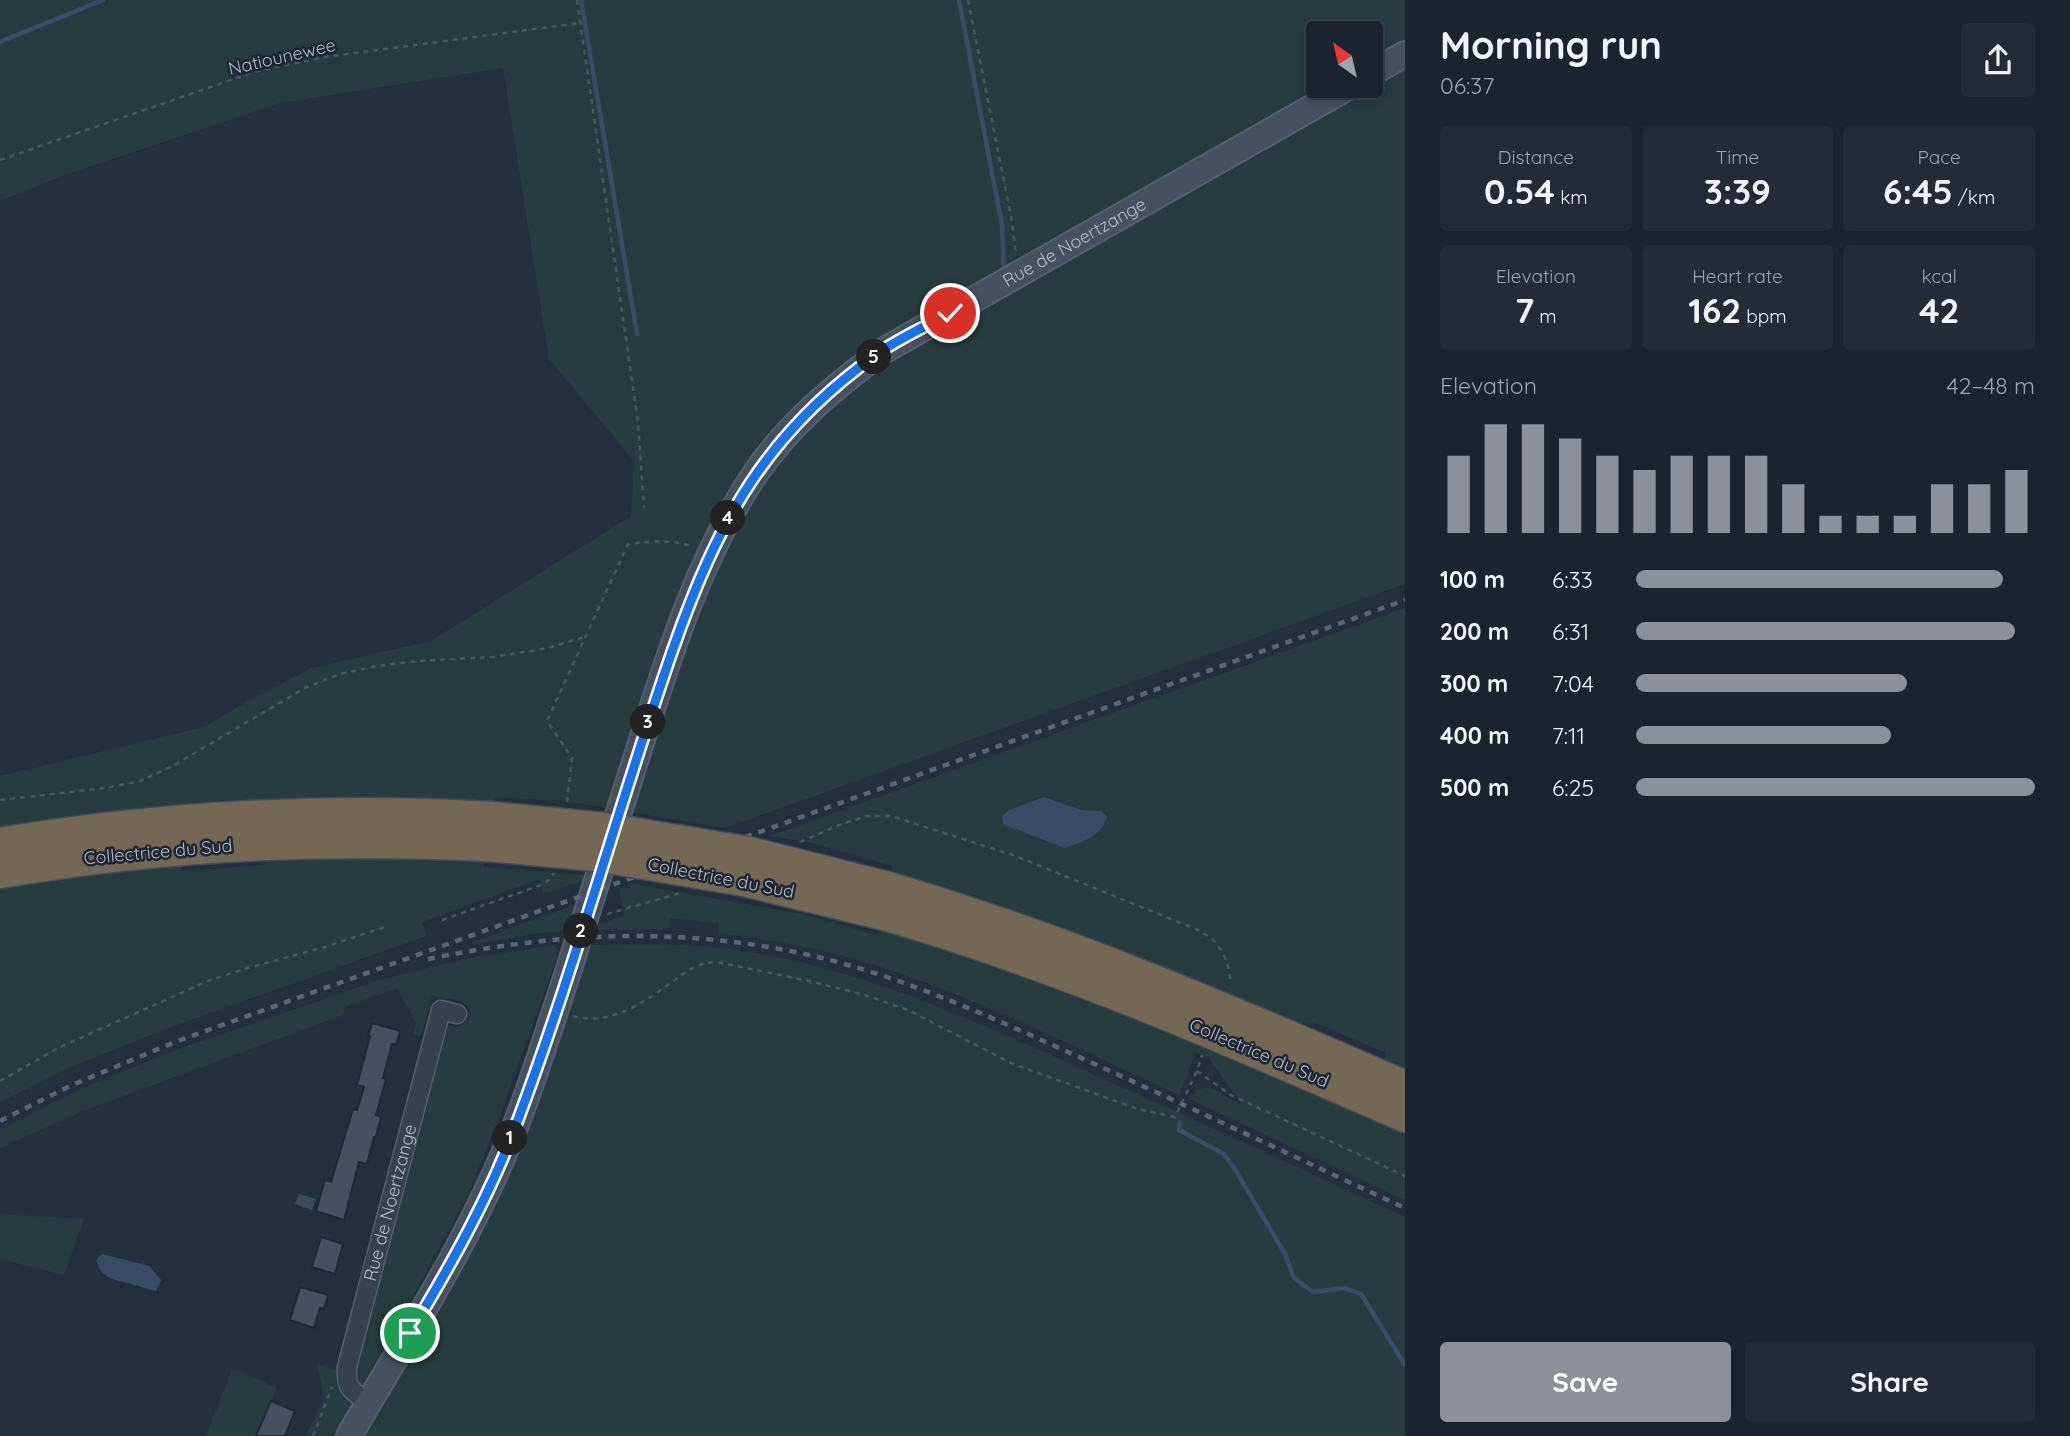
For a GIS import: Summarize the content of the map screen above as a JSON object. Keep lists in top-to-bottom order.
{
  "streets": {
    "highway": ["Collectrice du Sud"],
    "main road": ["Rue de Noertzange"],
    "path": ["Natiounewee"]
  },
  "north": "top left",
  "page": {
    "heading": ["Morning run", "06:37"],
    "stats": [
      ["Distance", "0.54 km"],
      ["Time", "3:39"],
      ["Pace", "6:45 /km"],
      ["Elevation", "7 m"],
      ["Heart rate", "162 bpm"],
      ["kcal", "42"]
    ],
    "pins": [
      "5",
      "4",
      "3",
      "2",
      "1"
    ],
    "chart": ["Elevation", "42–48 m"],
    "list": [
      {
        "name": "100 m",
        "note": "6:33"
      },
      {
        "name": "200 m",
        "note": "6:31"
      },
      {
        "name": "300 m",
        "note": "7:04"
      },
      {
        "name": "400 m",
        "note": "7:11"
      },
      {
        "name": "500 m",
        "note": "6:25"
      }
    ],
    "buttons": ["Save", "Share"]
  }
}
